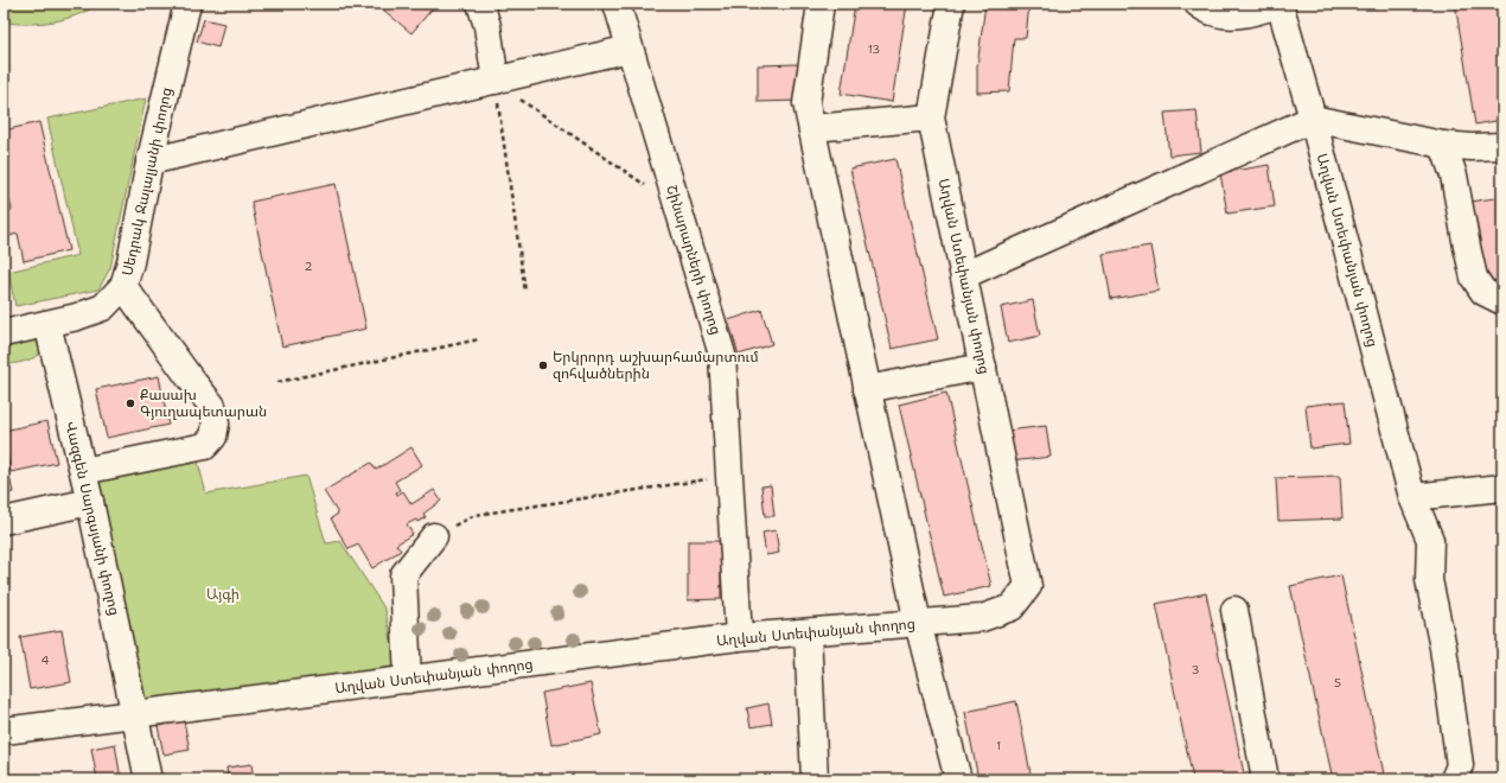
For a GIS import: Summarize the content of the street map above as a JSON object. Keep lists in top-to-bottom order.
{
  "streets": {
    "street": [
      "Սեդրակ Ջալալյանի փողոց",
      "Աղվան Ստեփանյան փողոց",
      "Շինարարների փողոց",
      "Վազգեն Սարգսյանի փողոց"
    ]
  },
  "crossings": [
    ["Սեդրակ Ջալալյանի փողոց", "Վազգեն Սարգսյանի փողոց"],
    ["Աղվան Ստեփանյան փողոց", "Շինարարների փողոց"],
    ["Աղվան Ստեփանյան փողոց", "Վազգեն Սարգսյանի փողոց"]
  ],
  "parks": ["Այգի"],
  "places": ["Երկրորդ աշխարհամարտում զոհվածներին", "Քասախ Գյուղապետարան"],
  "house_numbers": [
    "13",
    "2",
    "4",
    "3",
    "5",
    "1"
  ]
}
